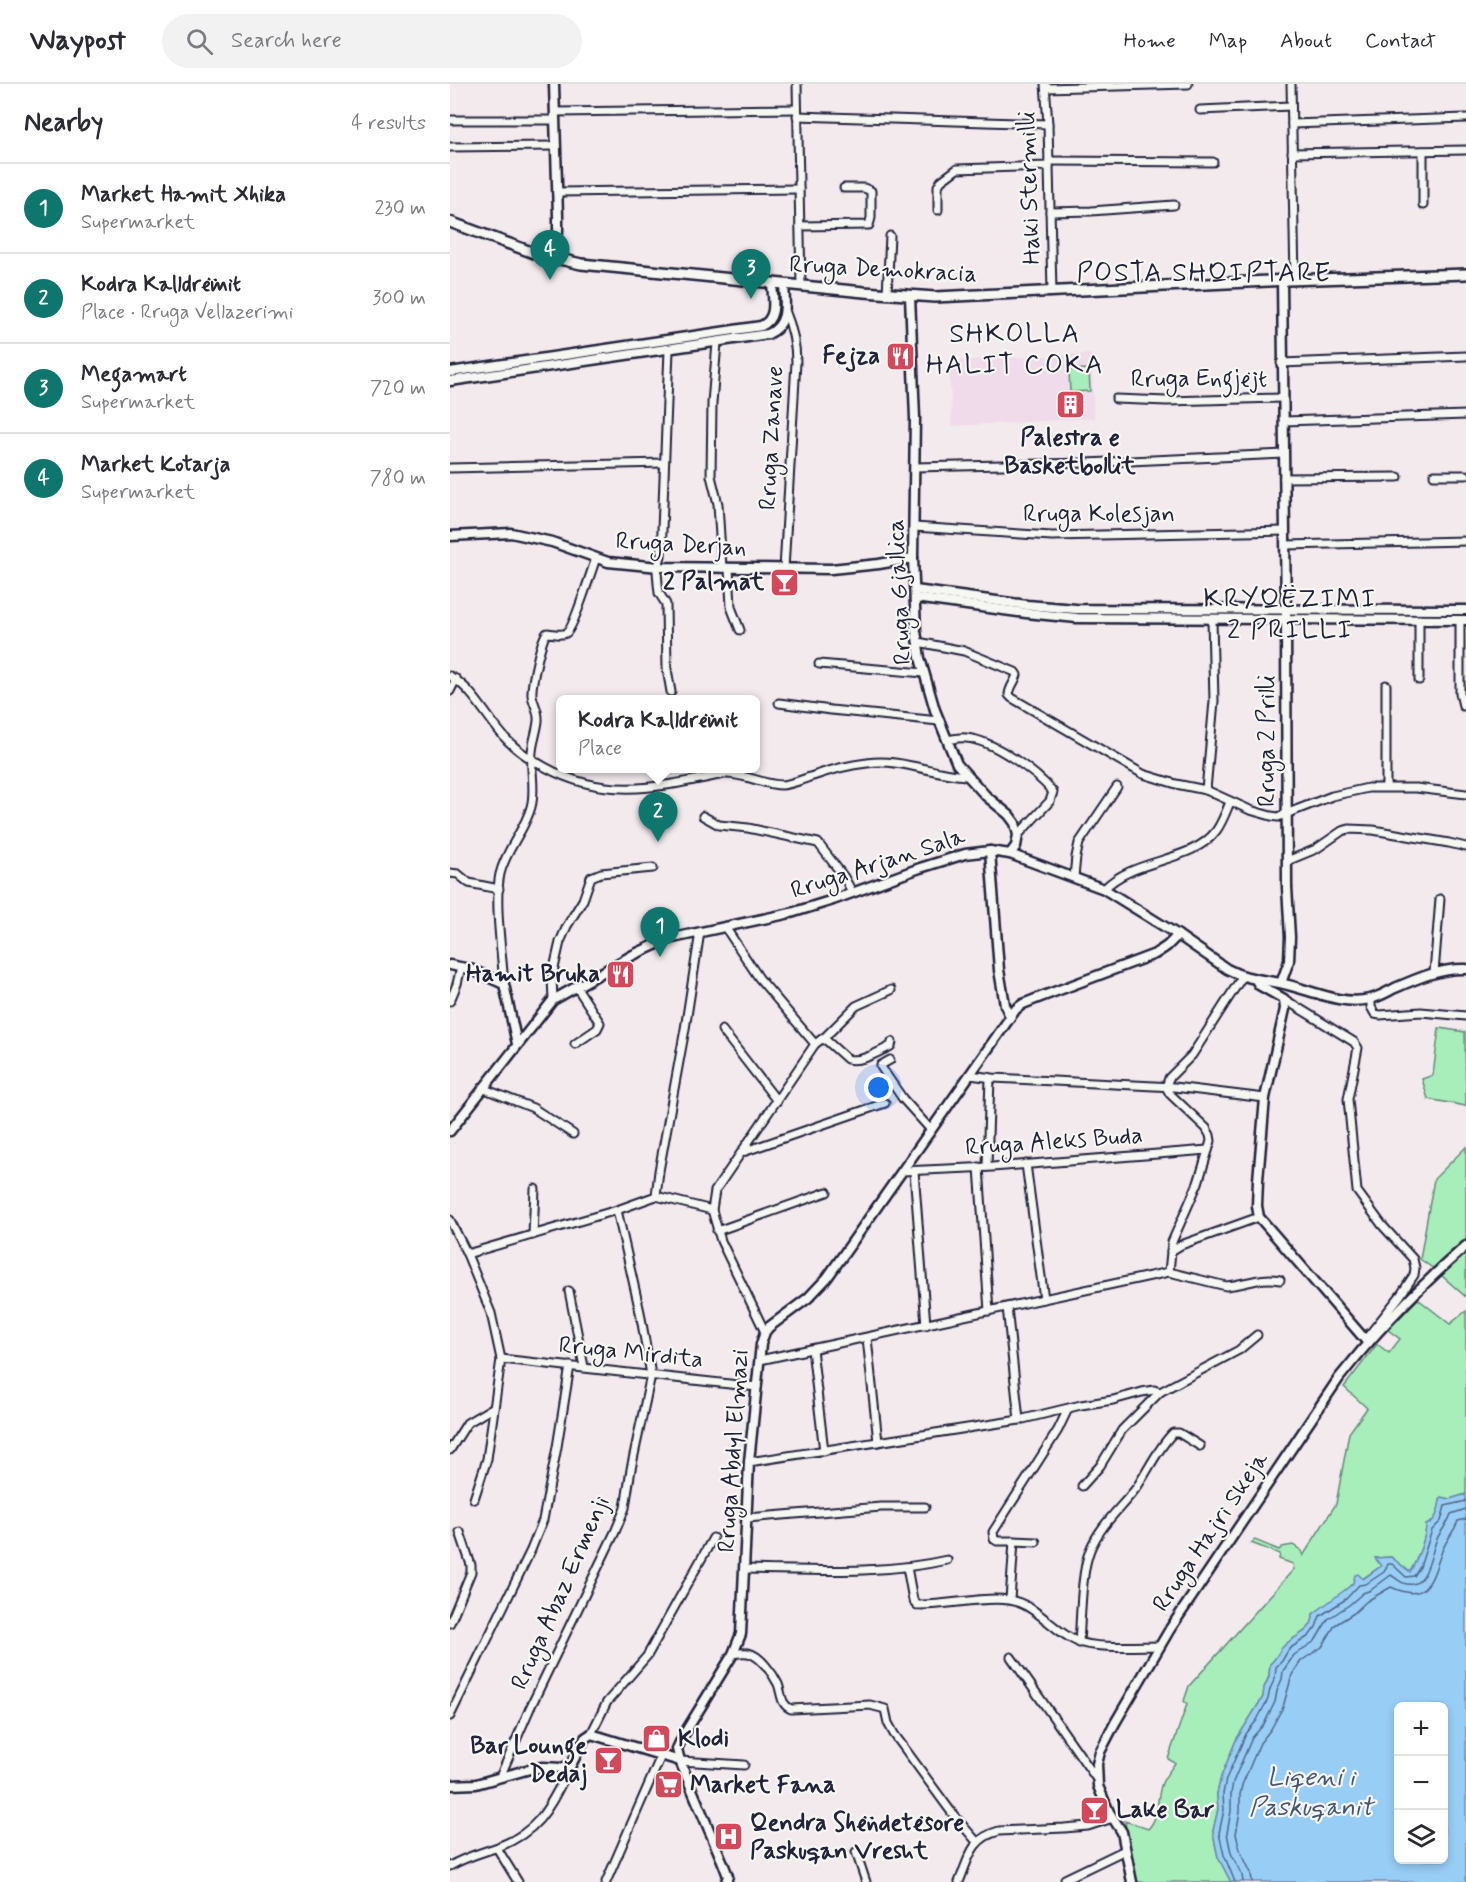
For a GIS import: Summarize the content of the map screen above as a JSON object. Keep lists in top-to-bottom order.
{
  "streets": {
    "main road": ["Rruga Demokracia"],
    "street": [
      "Haki Stermilli",
      "Rruga Engjëjt",
      "Rruga Zanave",
      "Rruga Kolesjan",
      "Rruga Derjan",
      "Rruga Gjallica",
      "Rruga 2 Prilli",
      "Rruga Arjan Sala",
      "Rruga Aleks Buda",
      "Rruga Mirdita",
      "Rruga Abdyl Elmazi",
      "Rruga Hajri Skeja",
      "Rruga Abaz Ermenji"
    ]
  },
  "crossings": [
    ["Haki Stermilli", "Rruga Demokracia"],
    ["Rruga Demokracia", "Rruga Gjallica"],
    ["Rruga Demokracia", "Rruga 2 Prilli"],
    ["Rruga Engjëjt", "Rruga 2 Prilli"],
    ["Rruga Zanave", "Rruga Derjan"],
    ["Rruga Kolesjan", "Rruga Gjallica"],
    ["Rruga Kolesjan", "Rruga 2 Prilli"],
    ["Rruga Derjan", "Rruga Gjallica"],
    ["Rruga 2 Prilli", "Rruga Arjan Sala"],
    ["Rruga Aleks Buda", "Rruga Abdyl Elmazi"],
    ["Rruga Mirdita", "Rruga Abdyl Elmazi"],
    ["Rruga Mirdita", "Rruga Abaz Ermenji"]
  ],
  "districts": ["POSTA SHQIPTARE", "SHKOLLA HALIT COKA", "KRYQËZIMI 2 PRILLI"],
  "water": ["Liqeni i Paskuqanit"],
  "places": {
    "restaurant": ["Fejza", "Hamit Bruka"],
    "building": ["Palestra e Basketbollit"],
    "bar": ["2 Palmat", "Bar Lounge Dedaj", "Lake Bar"],
    "shop": ["Klodi"],
    "supermarket": ["Market Fana"],
    "hospital": ["Qendra Shëndetësore Paskuqan Vresht"]
  },
  "page": {
    "header": "Waypost",
    "search": "Search here",
    "nav": [
      "Home",
      "Map",
      "About",
      "Contact"
    ],
    "heading": ["Nearby", "4 results"],
    "list": [
      {
        "mark": "1",
        "name": "Market Hamit Xhika",
        "note": "Supermarket",
        "value": "230 m"
      },
      {
        "mark": "2",
        "name": "Kodra Kalldrëmit",
        "note": "Place · Rruga Vellazerimi",
        "value": "300 m"
      },
      {
        "mark": "3",
        "name": "Megamart",
        "note": "Supermarket",
        "value": "720 m"
      },
      {
        "mark": "4",
        "name": "Market Kotarja",
        "note": "Supermarket",
        "value": "780 m"
      }
    ],
    "pins": [
      "4",
      "3",
      "2",
      "1"
    ],
    "popup": ["Kodra Kalldrëmit", "Place"],
    "map_buttons": ["+", "−"]
  }
}
